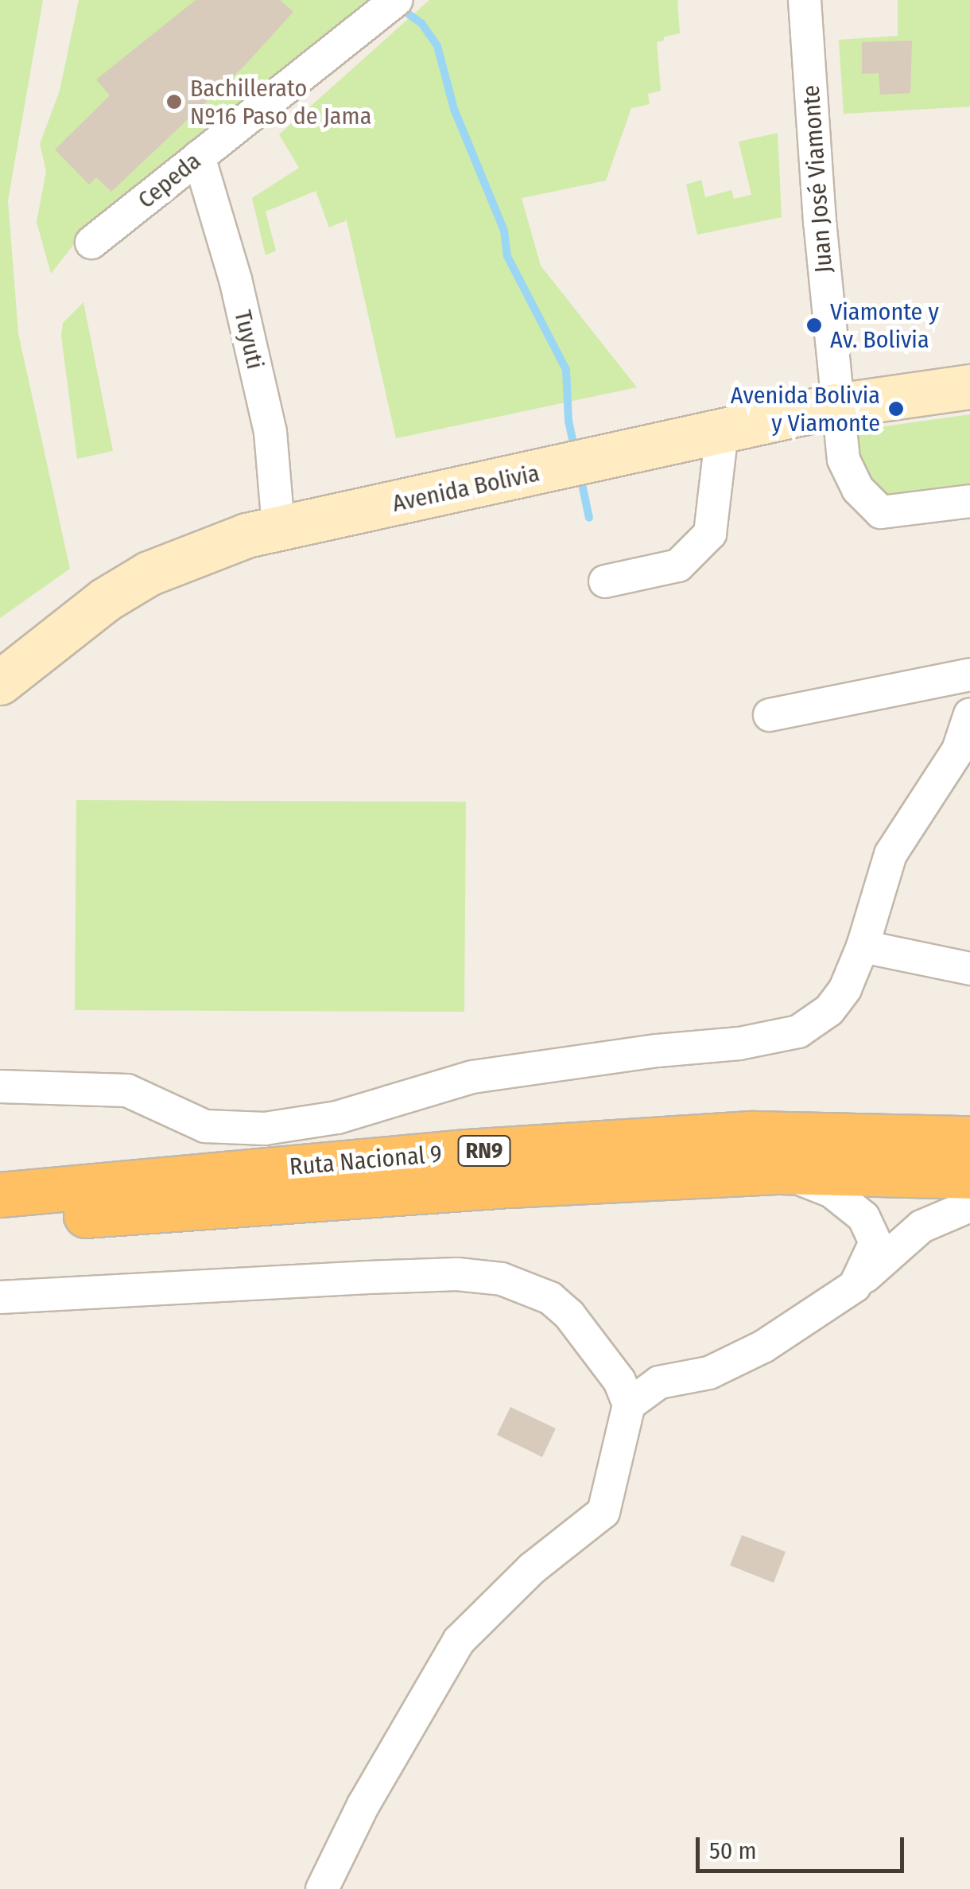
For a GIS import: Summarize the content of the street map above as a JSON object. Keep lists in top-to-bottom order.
{
  "streets": {
    "highway": ["RN9", "Ruta Nacional 9"],
    "street": [
      "Juan José Viamonte",
      "Cepeda",
      "Tuyuti",
      "Avenida Bolivia"
    ]
  },
  "crossings": [
    ["Juan José Viamonte", "Avenida Bolivia"],
    ["Cepeda", "Tuyuti"],
    ["Tuyuti", "Avenida Bolivia"]
  ],
  "places": ["Bachillerato Nº16 Paso de Jama", "Viamonte y Av. Bolivia", "Avenida Bolivia y Viamonte"],
  "scale_bar": "50 m"
}
